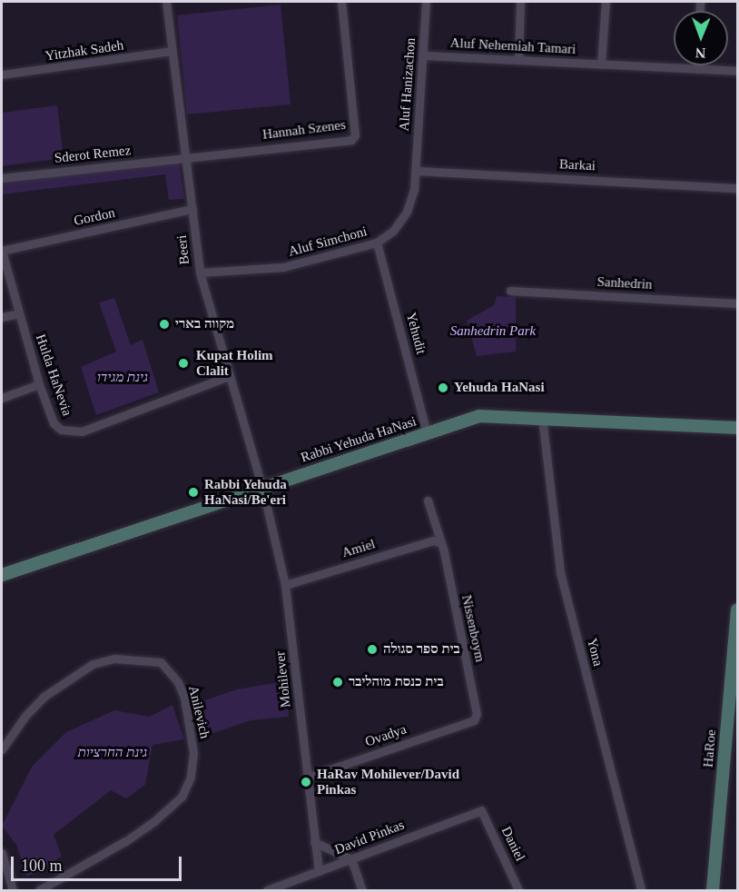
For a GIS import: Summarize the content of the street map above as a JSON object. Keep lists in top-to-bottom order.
{
  "streets": {
    "street": [
      "Aluf Nehemiah Tamari",
      "Yitzhak Sadeh",
      "Aluf Hanizachon",
      "Hannah Szenes",
      "Sderot Remez",
      "Barkai",
      "Gordon",
      "Aluf Simchoni",
      "Beeri",
      "Sanhedrin",
      "Yehudit",
      "Hulda HaNevia",
      "Rabbi Yehuda HaNasi",
      "Amiel",
      "Nissenboym",
      "Yona",
      "Mohilever",
      "Anilevich",
      "Ovadya",
      "HaRoe",
      "David Pinkas",
      "Daniel"
    ]
  },
  "crossings": [
    ["Aluf Nehemiah Tamari", "Aluf Hanizachon"],
    ["Yitzhak Sadeh", "Beeri"],
    ["Aluf Hanizachon", "Barkai"],
    ["Aluf Hanizachon", "Aluf Simchoni"],
    ["Hannah Szenes", "Sderot Remez"],
    ["Hannah Szenes", "Beeri"],
    ["Sderot Remez", "Beeri"],
    ["Barkai", "Aluf Simchoni"],
    ["Gordon", "Beeri"],
    ["Gordon", "Hulda HaNevia"],
    ["Aluf Simchoni", "Beeri"],
    ["Aluf Simchoni", "Yehudit"],
    ["Beeri", "Hulda HaNevia"],
    ["Beeri", "Rabbi Yehuda HaNasi"],
    ["Beeri", "Mohilever"],
    ["Yehudit", "Rabbi Yehuda HaNasi"],
    ["Rabbi Yehuda HaNasi", "Yona"],
    ["Rabbi Yehuda HaNasi", "Mohilever"],
    ["Amiel", "Nissenboym"],
    ["Amiel", "Mohilever"],
    ["Nissenboym", "Ovadya"],
    ["Mohilever", "Ovadya"],
    ["Mohilever", "David Pinkas"],
    ["David Pinkas", "Daniel"]
  ],
  "parks": ["Sanhedrin Park", "גינת מגידו", "גינת החרציות"],
  "places": [
    "מקווה בארי",
    "Kupat Holim Clalit",
    "Yehuda HaNasi",
    "Rabbi Yehuda HaNasi/Be'eri",
    "בית ספר סגולה",
    "בית כנסת מוהליבר",
    "HaRav Mohilever/David Pinkas"
  ],
  "scale_bar": "100 m",
  "north": "bottom"
}
